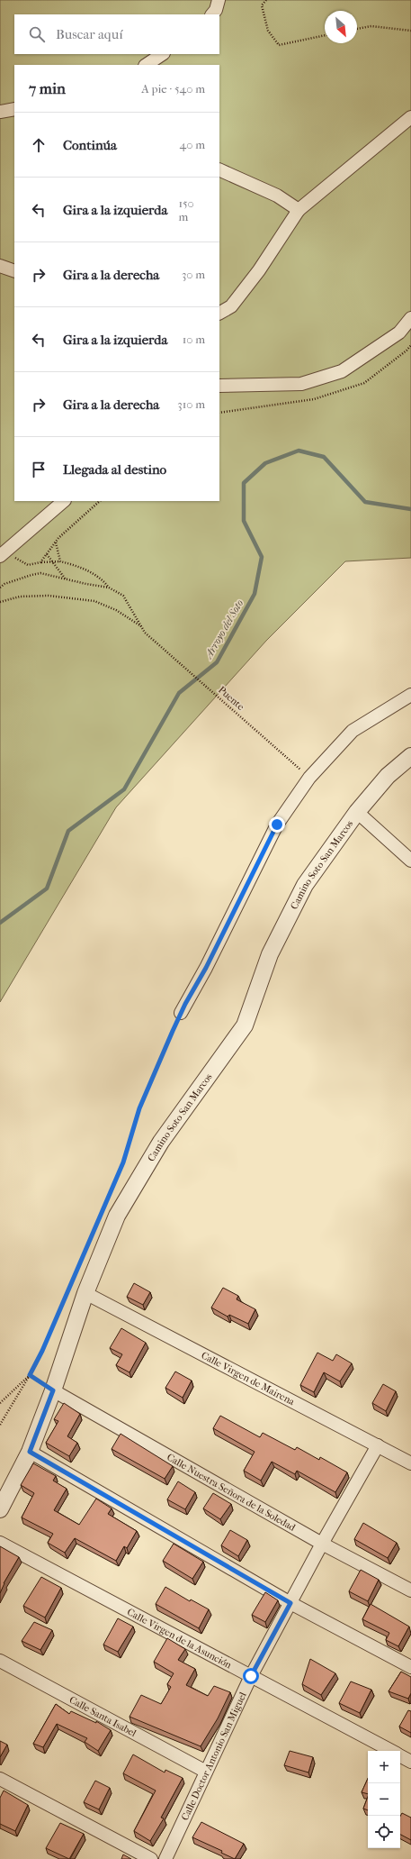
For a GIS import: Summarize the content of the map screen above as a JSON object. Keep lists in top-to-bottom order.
{
  "streets": {
    "street": [
      "Camino Soto San Marcos",
      "Calle Virgen de Mairena",
      "Calle Nuestra Señora de la Soledad",
      "Calle Virgen de la Asunción",
      "Calle Santa Isabel",
      "Calle Doctor Antonio San Miguel"
    ],
    "path": ["Puente"]
  },
  "crossings": [
    ["Camino Soto San Marcos", "Calle Virgen de Mairena"],
    ["Camino Soto San Marcos", "Calle Nuestra Señora de la Soledad"],
    ["Calle Virgen de Mairena", "Calle Doctor Antonio San Miguel"],
    ["Calle Nuestra Señora de la Soledad", "Calle Doctor Antonio San Miguel"],
    ["Calle Virgen de la Asunción", "Calle Doctor Antonio San Miguel"],
    ["Calle Santa Isabel", "Calle Doctor Antonio San Miguel"]
  ],
  "water": ["Arroyo del Soto"],
  "north": "bottom right",
  "page": {
    "search": "Buscar aquí",
    "heading": ["7 min", "A pie · 540 m"],
    "list": [
      ["Continúa", "40 m"],
      ["Gira a la izquierda", "150 m"],
      ["Gira a la derecha", "30 m"],
      ["Gira a la izquierda", "10 m"],
      ["Gira a la derecha", "310 m"],
      "Llegada al destino"
    ],
    "map_buttons": ["+", "−"]
  }
}
